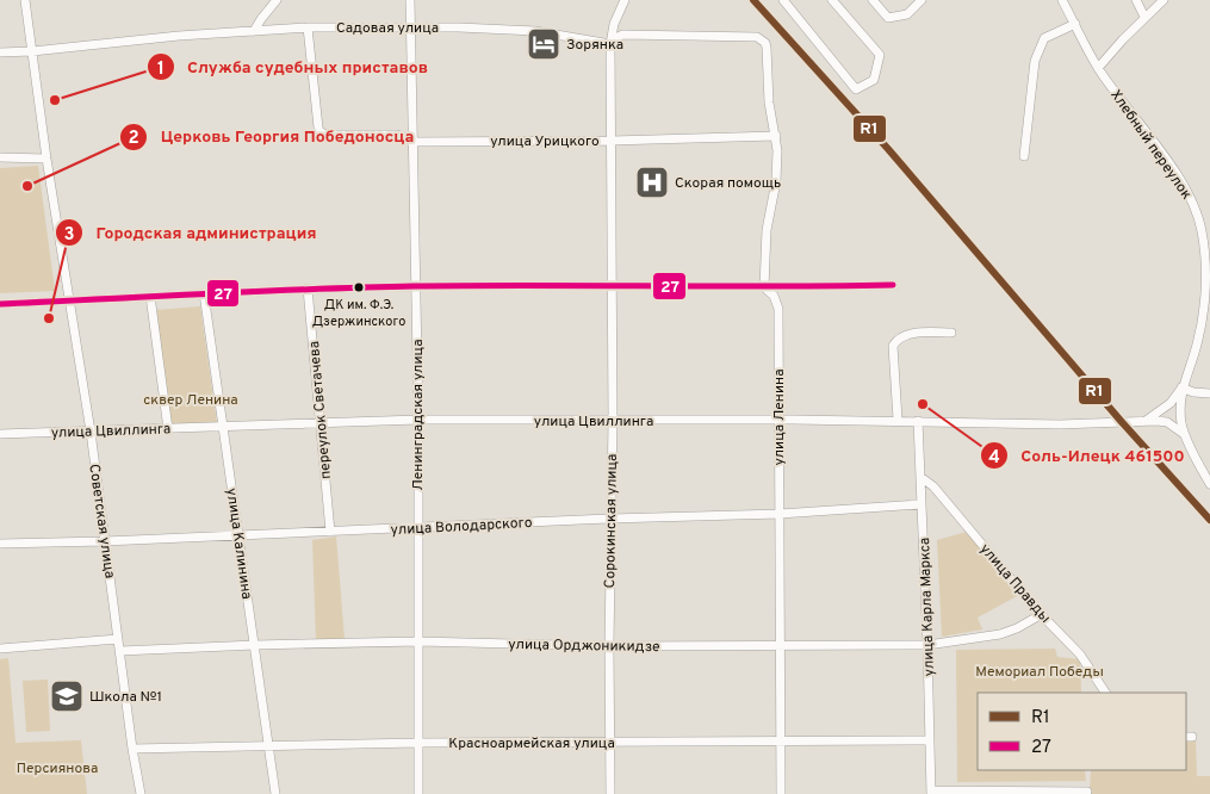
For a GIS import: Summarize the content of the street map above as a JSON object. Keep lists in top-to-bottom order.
{
  "streets": {
    "street": [
      "Садовая улица",
      "улица Урицкого",
      "Хлебный переулок",
      "переулок Светачева",
      "Ленинградская улица",
      "улица Ленина",
      "улица Цвиллинга",
      "Советская улица",
      "Сорокинская улица",
      "улица Володарского",
      "улица Калинина",
      "улица Правды",
      "улица Карла Маркса",
      "улица Орджоникидзе",
      "Красноармейская улица"
    ]
  },
  "crossings": [
    ["Садовая улица", "улица Урицкого"],
    ["Садовая улица", "Ленинградская улица"],
    ["Садовая улица", "Советская улица"],
    ["Садовая улица", "Сорокинская улица"],
    ["улица Урицкого", "Ленинградская улица"],
    ["улица Урицкого", "Сорокинская улица"],
    ["Хлебный переулок", "улица Цвиллинга"],
    ["переулок Светачева", "улица Цвиллинга"],
    ["переулок Светачева", "улица Володарского"],
    ["Ленинградская улица", "улица Цвиллинга"],
    ["Ленинградская улица", "улица Володарского"],
    ["Ленинградская улица", "улица Орджоникидзе"],
    ["Ленинградская улица", "Красноармейская улица"],
    ["улица Ленина", "улица Цвиллинга"],
    ["улица Ленина", "улица Володарского"],
    ["улица Ленина", "улица Орджоникидзе"],
    ["улица Ленина", "Красноармейская улица"],
    ["улица Цвиллинга", "Советская улица"],
    ["улица Цвиллинга", "Сорокинская улица"],
    ["улица Цвиллинга", "улица Калинина"],
    ["улица Цвиллинга", "улица Карла Маркса"],
    ["Советская улица", "улица Володарского"],
    ["Советская улица", "улица Орджоникидзе"],
    ["Советская улица", "Красноармейская улица"],
    ["Сорокинская улица", "улица Володарского"],
    ["Сорокинская улица", "улица Орджоникидзе"],
    ["Сорокинская улица", "Красноармейская улица"],
    ["улица Володарского", "улица Калинина"],
    ["улица Володарского", "улица Карла Маркса"],
    ["улица Калинина", "улица Орджоникидзе"],
    ["улица Калинина", "Красноармейская улица"],
    ["улица Правды", "улица Карла Маркса"],
    ["улица Правды", "улица Орджоникидзе"],
    ["улица Карла Маркса", "улица Орджоникидзе"],
    ["улица Карла Маркса", "Красноармейская улица"]
  ],
  "parks": ["сквер Ленина", "Мемориал Победы", "Персиянова"],
  "places": {
    "hotel": ["Зорянка"],
    "other": [
      "Служба судебных приставов",
      "Церковь Георгия Победоносца",
      "ДК им. Ф.Э. Дзержинского",
      "Городская администрация",
      "Соль-Илецк 461500"
    ],
    "hospital": ["Скорая помощь"],
    "school or university": ["Школа №1"]
  },
  "lines": ["transit line R1", "transit line 27"],
  "legend": ["R1", "27"]
}
